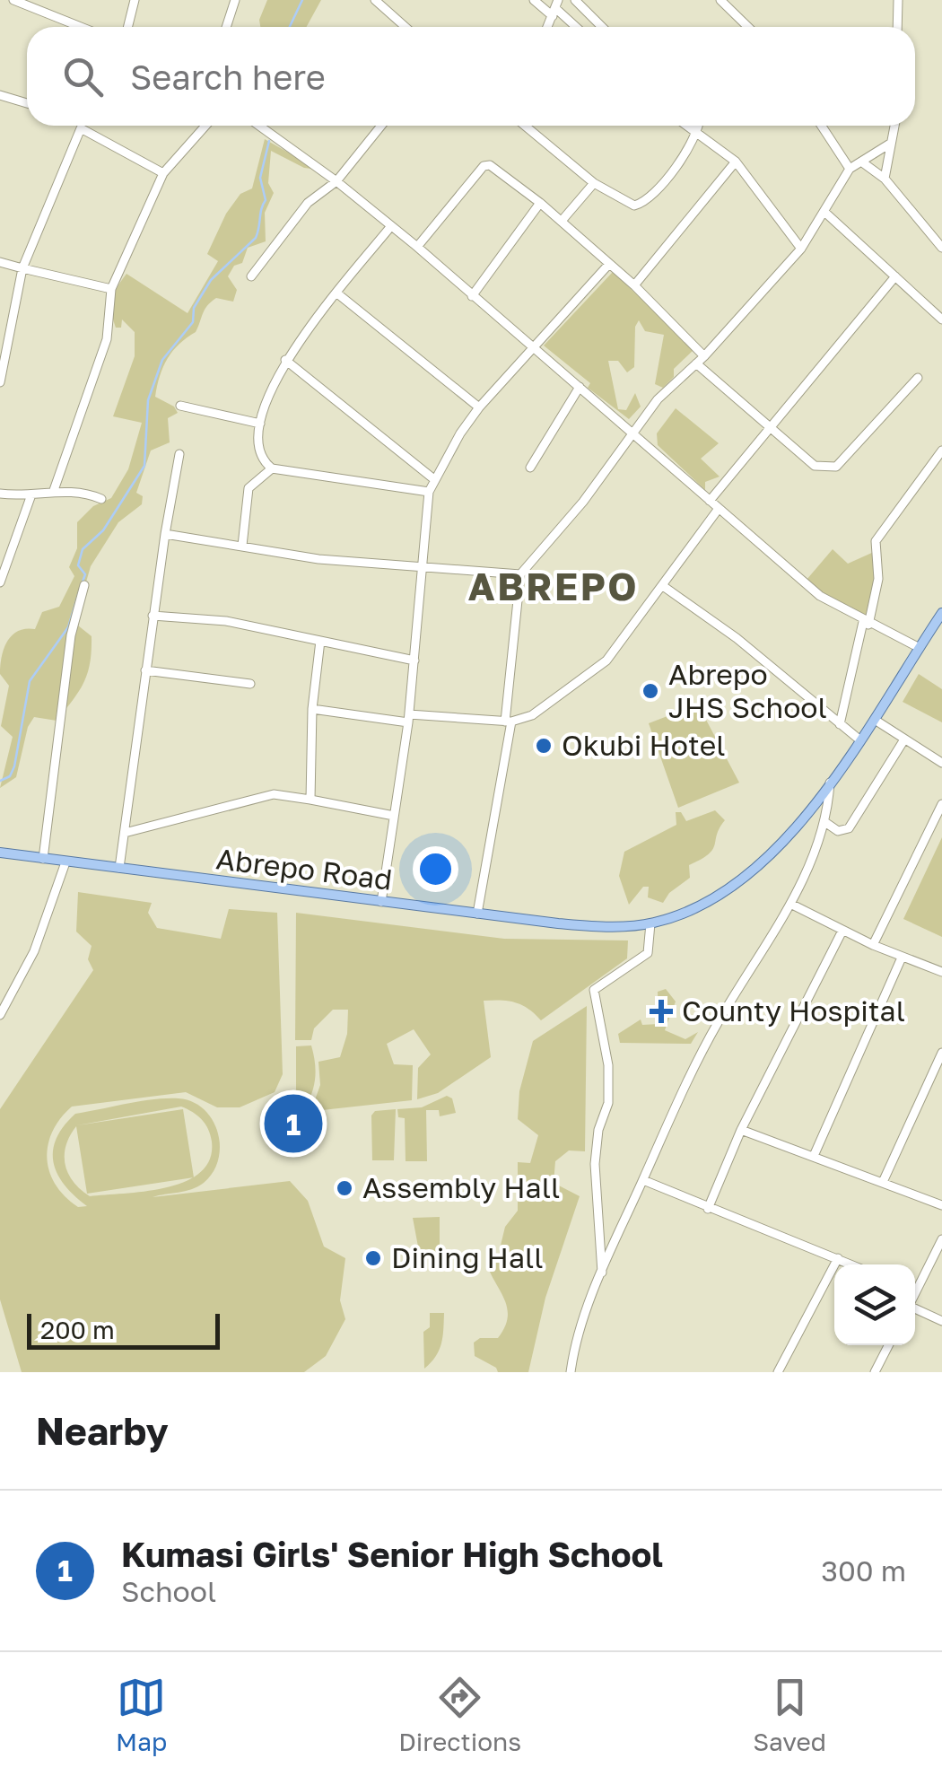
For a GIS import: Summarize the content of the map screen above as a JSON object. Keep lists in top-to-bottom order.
{
  "streets": {
    "main road": ["Abrepo Road"]
  },
  "districts": ["ABREPO"],
  "places": {
    "other": [
      "Abrepo JHS School",
      "Okubi Hotel",
      "Assembly Hall",
      "Dining Hall"
    ],
    "health": ["County Hospital"]
  },
  "scale_bar": "200 m",
  "page": {
    "search": "Search here",
    "pins": "1",
    "scale": "200 m",
    "heading": "Nearby",
    "list": [
      {
        "mark": "1",
        "name": "Kumasi Girls' Senior High School",
        "note": "School",
        "value": "300 m"
      }
    ],
    "nav": ["Map", "Directions", "Saved"]
  }
}
